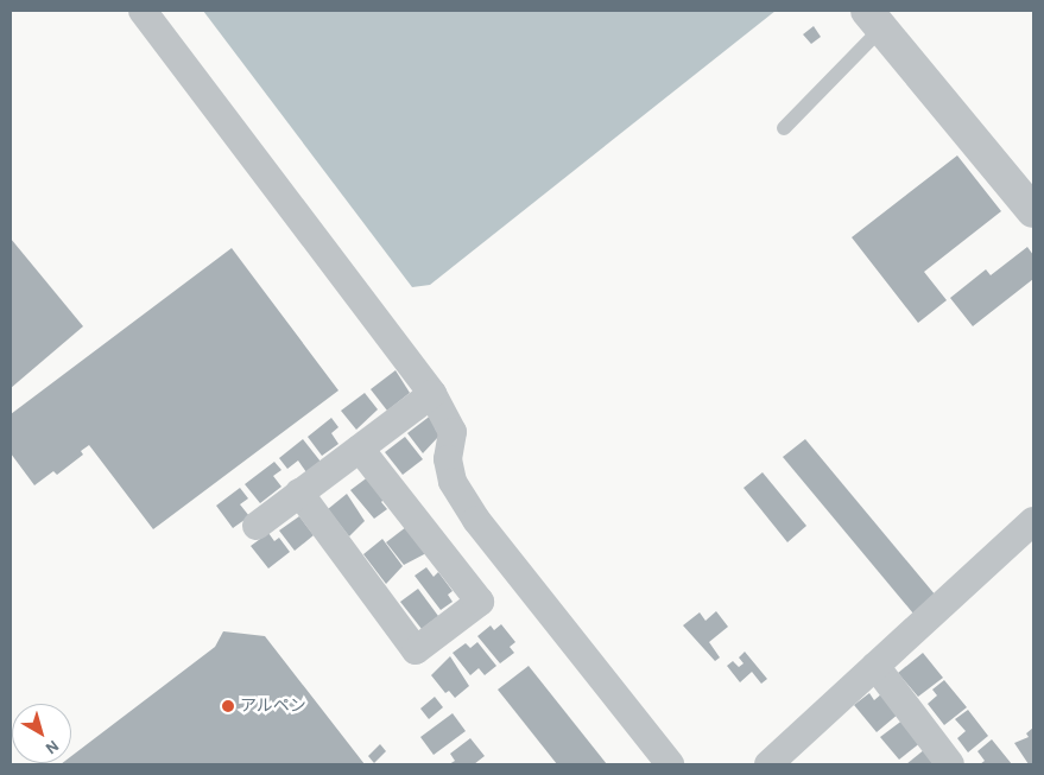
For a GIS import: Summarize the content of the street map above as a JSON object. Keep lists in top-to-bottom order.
{
  "places": ["アルペン"],
  "north": "bottom right"
}
